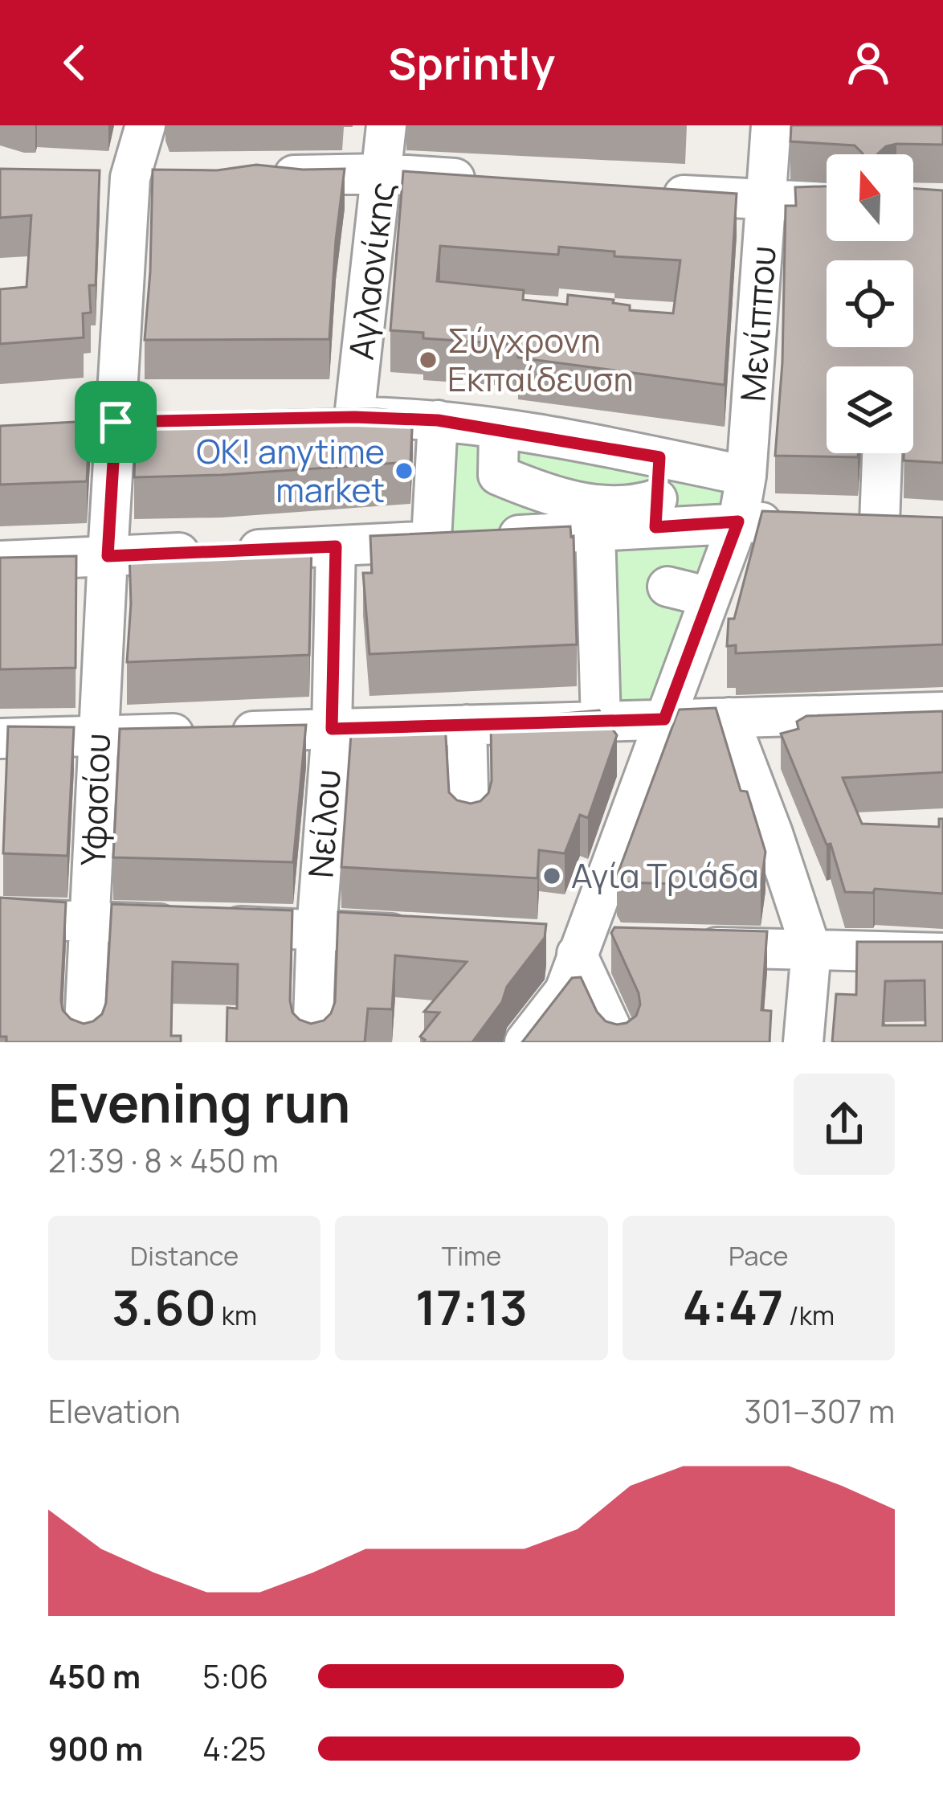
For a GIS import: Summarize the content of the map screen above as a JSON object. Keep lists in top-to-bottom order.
{
  "streets": {
    "street": [
      "Αγλαονίκης",
      "Μενίππου",
      "Υφασίου",
      "Νείλου"
    ]
  },
  "places": ["Σύγχρονη Εκπαίδευση", "OK! anytime market", "Αγία Τριάδα"],
  "north": "top",
  "page": {
    "header": "Sprintly",
    "heading": ["Evening run", "21:39 · 8 × 450 m"],
    "stats": [
      ["Distance", "3.60 km"],
      ["Time", "17:13"],
      ["Pace", "4:47 /km"]
    ],
    "chart": ["Elevation", "301–307 m"],
    "list": [
      {
        "name": "450 m",
        "note": "5:06"
      },
      {
        "name": "900 m",
        "note": "4:25"
      }
    ]
  }
}
